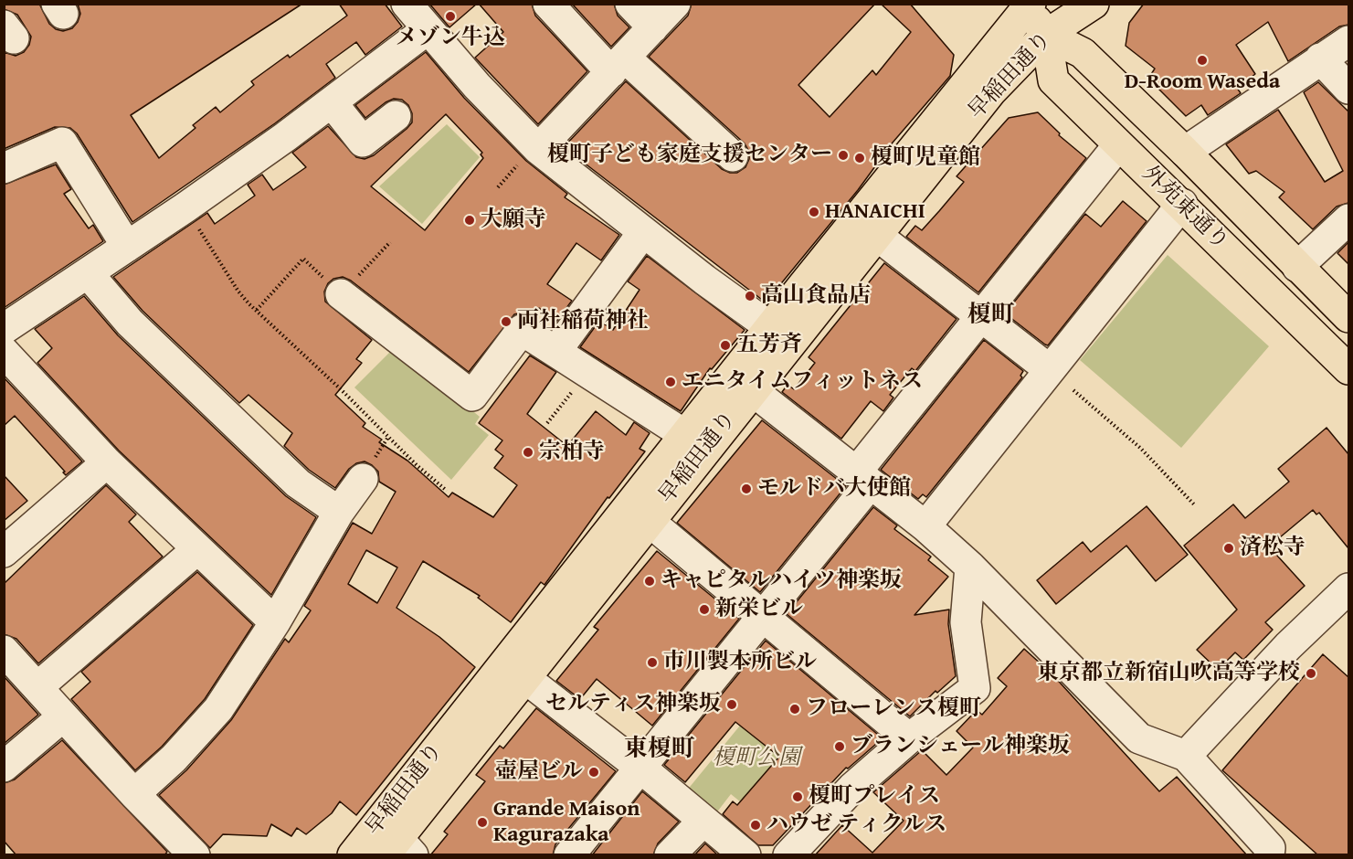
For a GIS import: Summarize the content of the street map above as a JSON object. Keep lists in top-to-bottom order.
{
  "streets": {
    "main road": ["早稲田通り", "外苑東通り"]
  },
  "crossings": [
    ["早稲田通り", "外苑東通り"]
  ],
  "districts": ["榎町", "東榎町"],
  "parks": ["榎町公園"],
  "places": [
    "メゾン牛込",
    "D-Room Waseda",
    "榎町子ども家庭支援センター",
    "榎町児童館",
    "HANAICHI",
    "大願寺",
    "高山食品店",
    "両社稲荷神社",
    "五芳斉",
    "エニタイムフィットネス",
    "宗柏寺",
    "モルドバ大使館",
    "済松寺",
    "キャピタルハイツ神楽坂",
    "新栄ビル",
    "市川製本所ビル",
    "東京都立新宿山吹高等学校",
    "セルティス神楽坂",
    "フローレンス榎町",
    "ブランシェール神楽坂",
    "壺屋ビル",
    "榎町プレイス",
    "Grande Maison Kagurazaka",
    "ハウゼ ティクルス"
  ]
}
